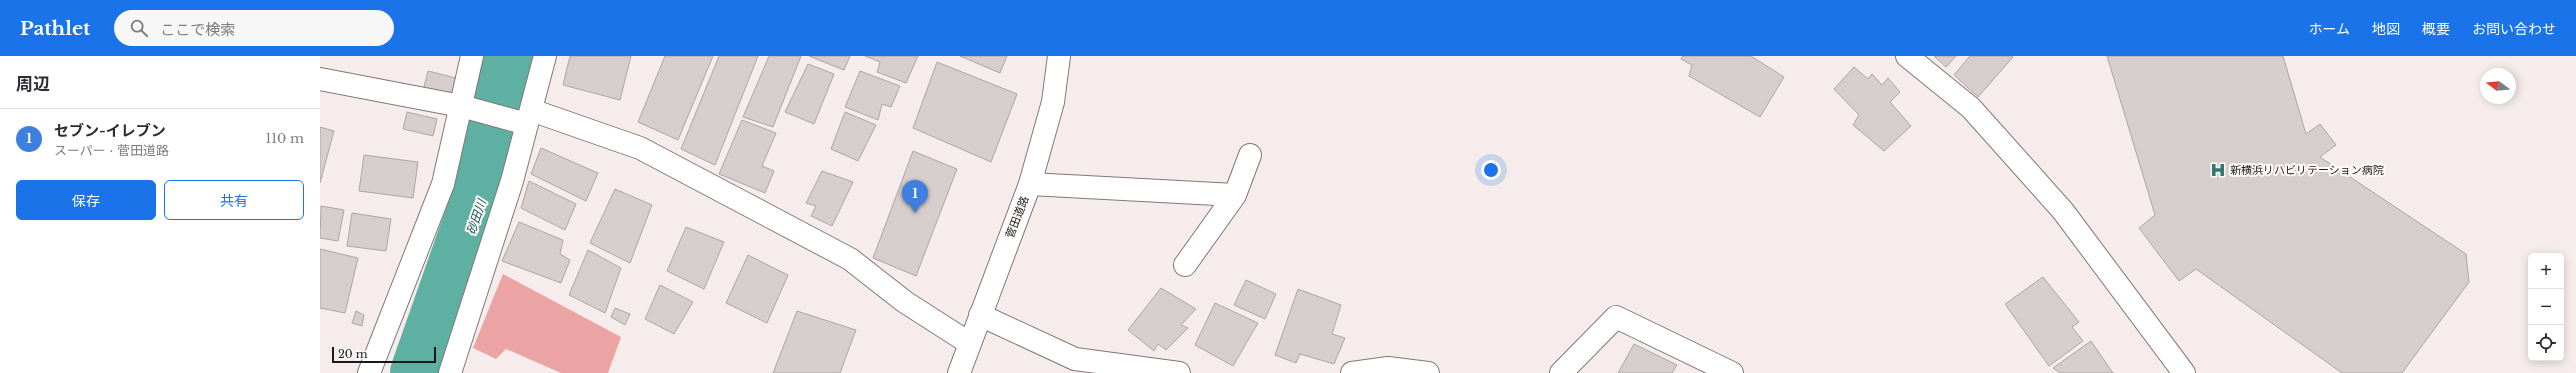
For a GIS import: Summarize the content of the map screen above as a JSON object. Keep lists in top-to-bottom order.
{
  "streets": {
    "street": ["菅田道路"]
  },
  "water": ["砂田川"],
  "places": {
    "hospital": ["新横浜リハビリテーション病院"]
  },
  "scale_bar": "20 m",
  "north": "left",
  "page": {
    "header": "Pathlet",
    "search": "ここで検索",
    "nav": [
      "ホーム",
      "地図",
      "概要",
      "お問い合わせ"
    ],
    "heading": "周辺",
    "list": [
      {
        "mark": "1",
        "name": "セブン-イレブン",
        "note": "スーパー · 菅田道路",
        "value": "110 m"
      }
    ],
    "buttons": ["保存", "共有"],
    "pins": "1",
    "map_buttons": ["+", "−"],
    "scale": "20 m"
  }
}
